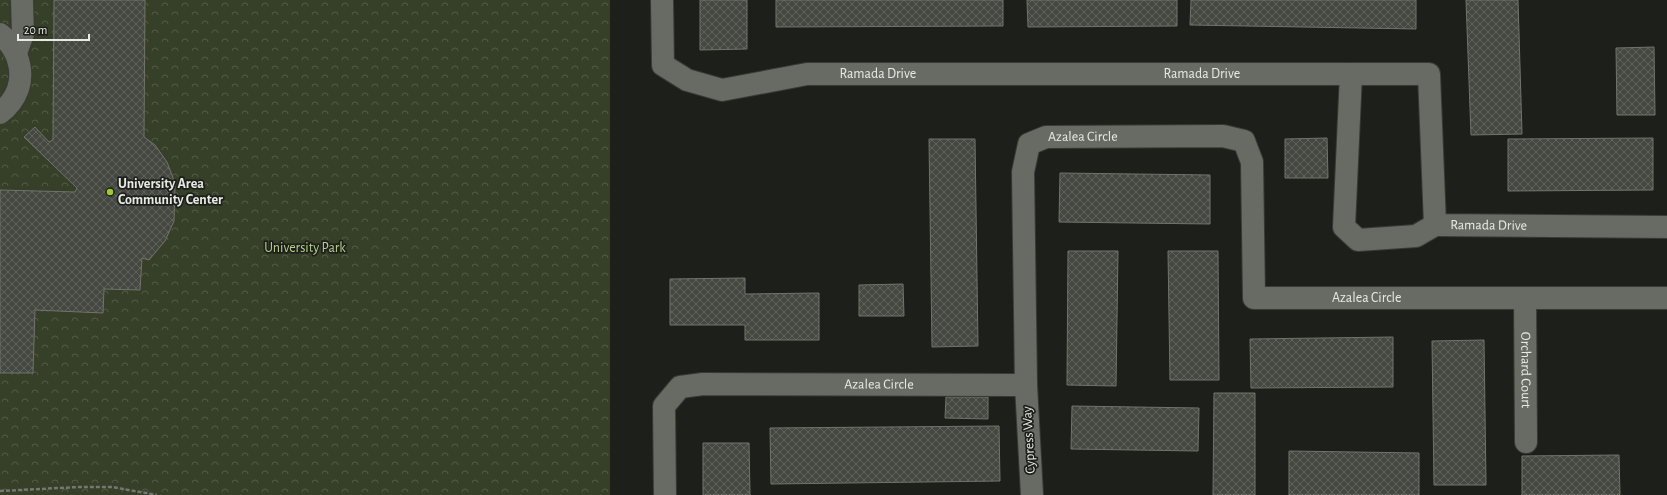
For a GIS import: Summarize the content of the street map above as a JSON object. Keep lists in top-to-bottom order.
{
  "streets": {
    "street": [
      "Ramada Drive",
      "Azalea Circle",
      "Orchard Court",
      "Cypress Way"
    ]
  },
  "crossings": [
    ["Azalea Circle", "Orchard Court"],
    ["Azalea Circle", "Cypress Way"]
  ],
  "parks": ["University Park"],
  "places": ["University Area Community Center"],
  "scale_bar": "20 m"
}
